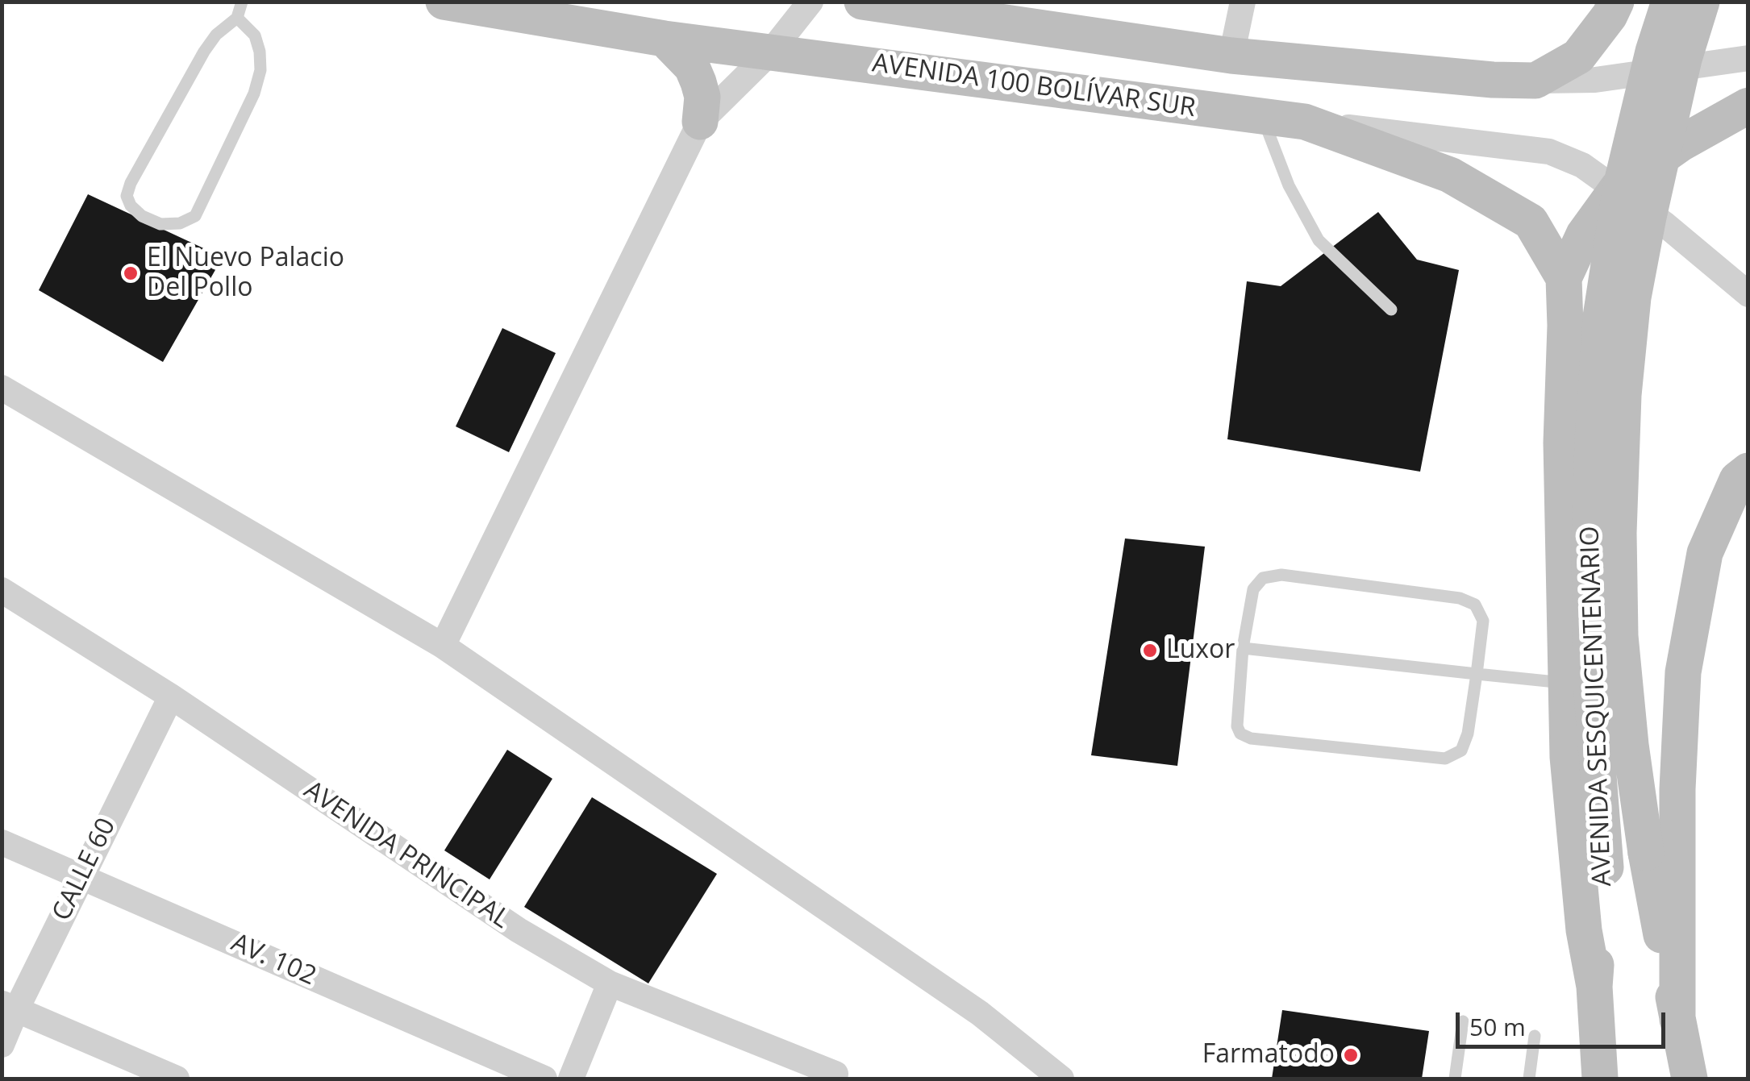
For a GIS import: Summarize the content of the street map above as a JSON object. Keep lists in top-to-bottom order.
{
  "streets": {
    "street": [
      "AVENIDA 100 BOLÍVAR SUR",
      "AVENIDA SESQUICENTENARIO",
      "AVENIDA PRINCIPAL",
      "CALLE 60",
      "AV. 102"
    ]
  },
  "crossings": [
    ["AVENIDA PRINCIPAL", "CALLE 60"],
    ["CALLE 60", "AV. 102"]
  ],
  "places": ["El Nuevo Palacio Del Pollo", "Luxor", "Farmatodo"],
  "scale_bar": "50 m"
}
